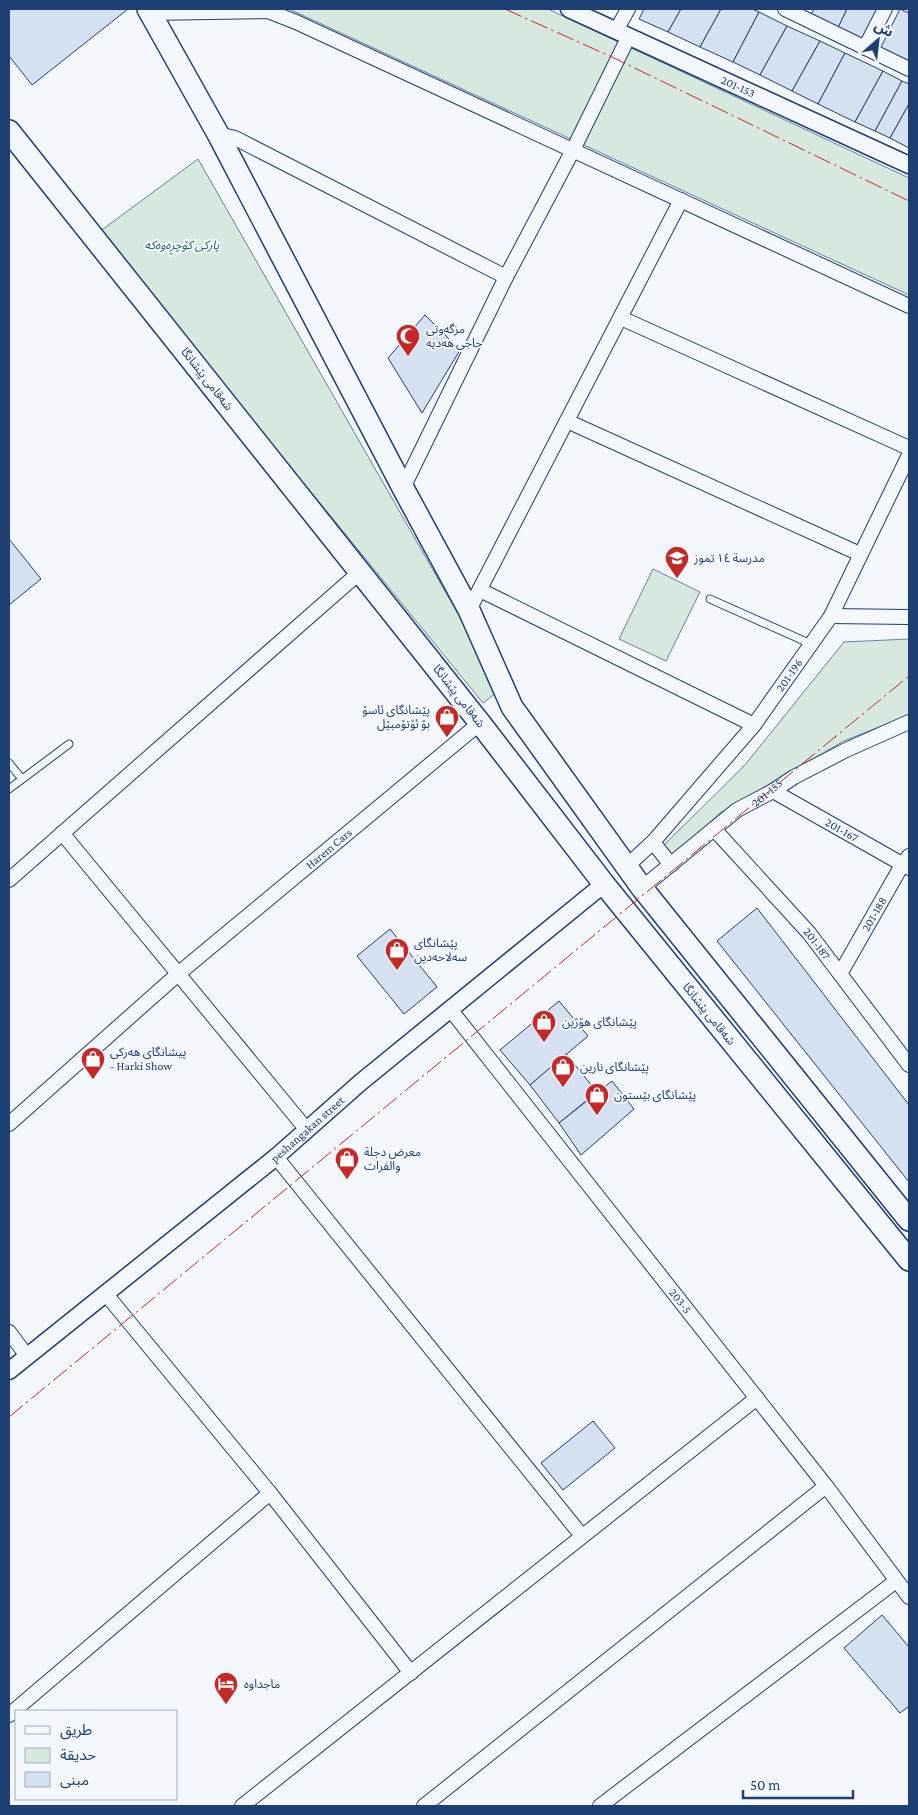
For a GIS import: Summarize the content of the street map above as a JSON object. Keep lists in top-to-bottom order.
{
  "streets": {
    "main road": ["شەقامی پێشانگا"],
    "street": [
      "201-153",
      "201-196",
      "201-155",
      "201-167",
      "Harem Cars",
      "201-188",
      "201-187",
      "peshangakan street",
      "203-5"
    ]
  },
  "crossings": [
    ["شەقامی پێشانگا", "Harem Cars"],
    ["شەقامی پێشانگا", "peshangakan street"],
    ["201-155", "201-167"],
    ["201-155", "201-187"],
    ["201-167", "201-188"],
    ["201-188", "201-187"],
    ["peshangakan street", "203-5"]
  ],
  "parks": ["پارکی کۆچڕەوەکە"],
  "places": {
    "mosque": ["مزگەوتی حاجی هەدیە"],
    "school or university": ["مدرسة ١٤ تموز"],
    "shop": [
      "پێشانگای ئاسۆ بۆ ئۆتۆمبێل",
      "پێشانگای سەلاحەدین",
      "پێشانگای هۆژین",
      "پیشانگای هەرکی - Harki Show",
      "پێشانگای نارین",
      "پێشانگای بێستون",
      "معرض دجلة والفرات"
    ],
    "hotel": ["ماجداوە"]
  },
  "legend": ["طريق", "حديقة", "مبنى"],
  "scale_bar": "50 m",
  "north": "top right"
}
